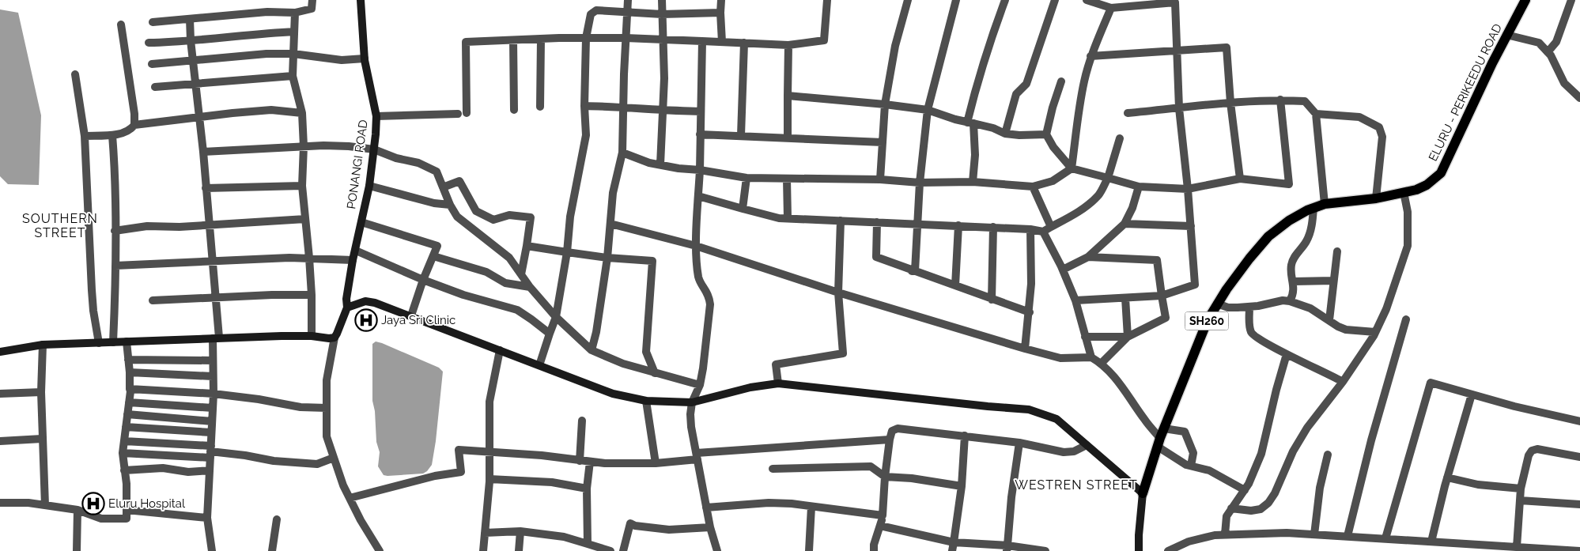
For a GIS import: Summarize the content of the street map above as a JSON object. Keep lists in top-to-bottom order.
{
  "streets": {
    "main road": ["ELURU - PERIKEEDU ROAD", "PONANGI ROAD", "SH260"]
  },
  "districts": ["SOUTHERN STREET", "WESTREN STREET"],
  "places": {
    "hospital": ["Jaya Sri Clinic", "Eluru Hospital"]
  }
}
